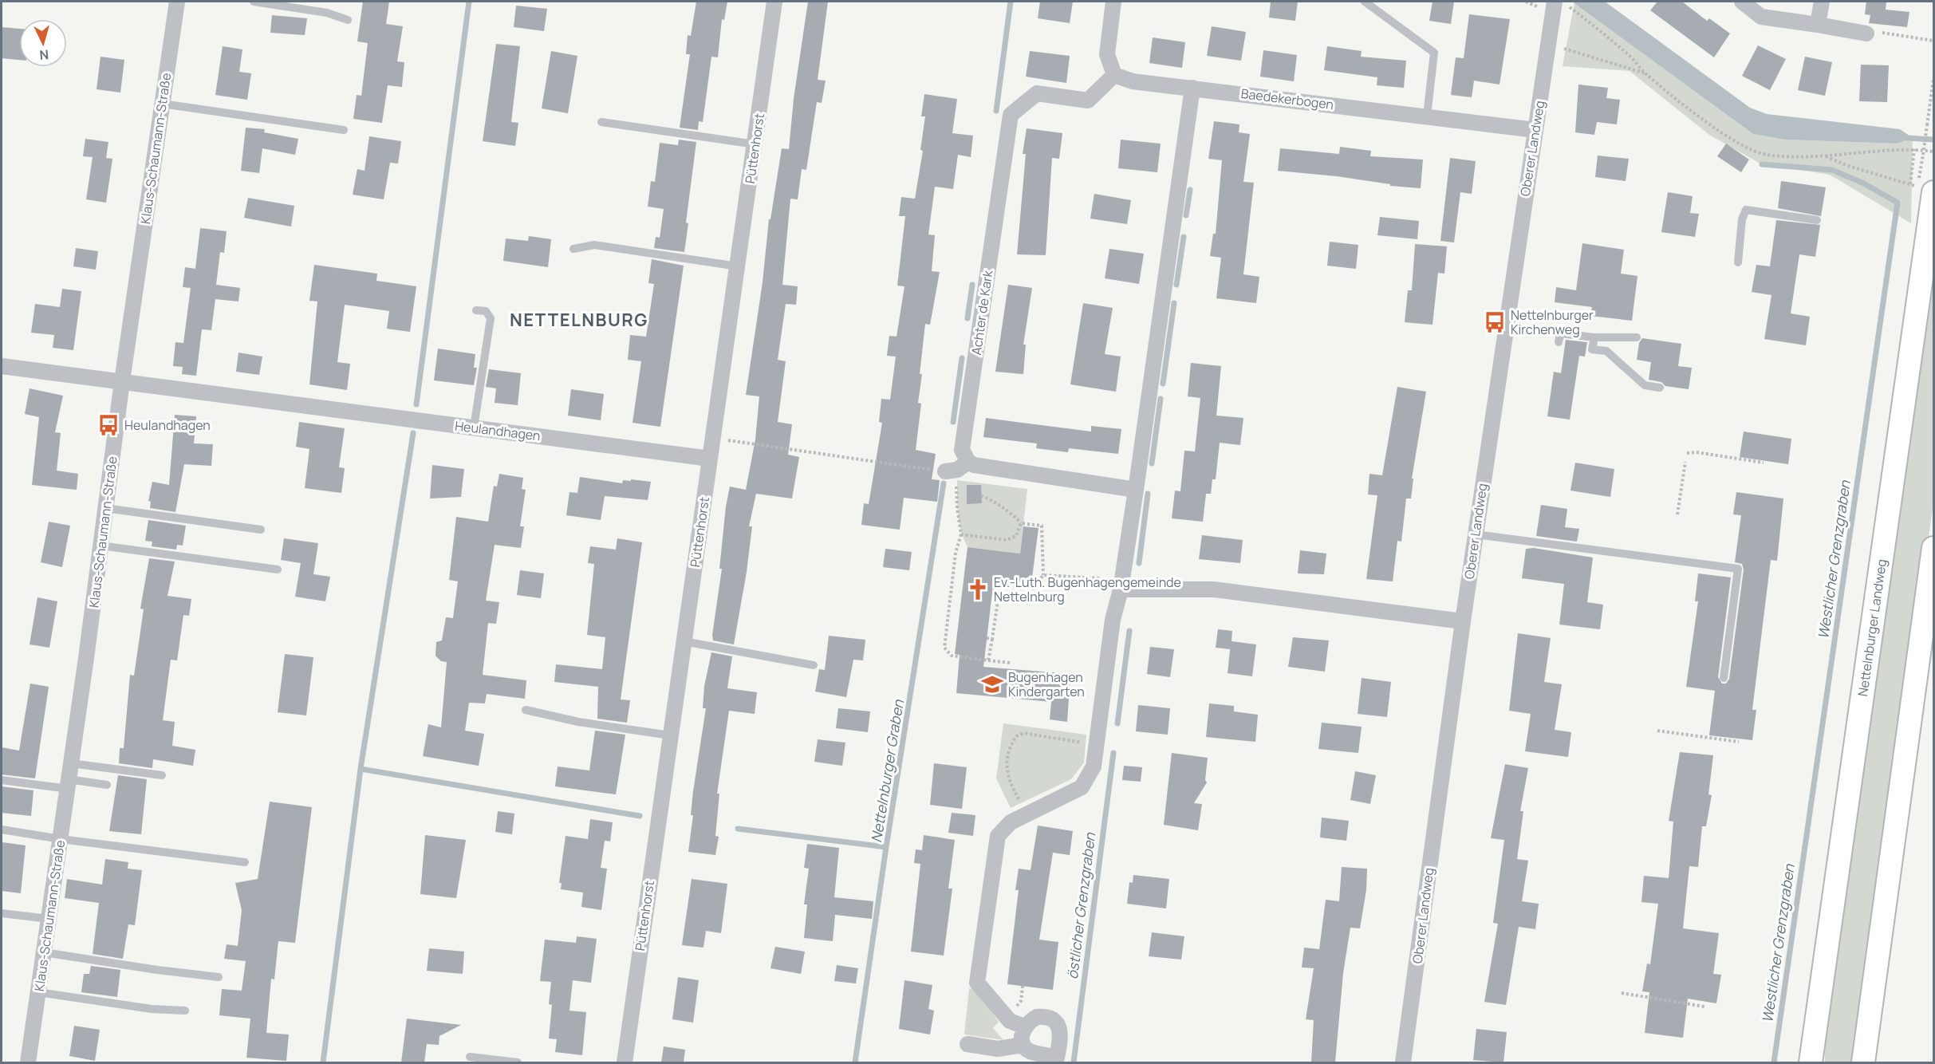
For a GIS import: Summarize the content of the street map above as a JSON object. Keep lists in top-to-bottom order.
{
  "streets": {
    "main road": ["Nettelnburger Landweg"],
    "street": [
      "Baedekerbogen",
      "Klaus-Schaumann-Straße",
      "Püttenhorst",
      "Oberer Landweg",
      "Achter de Kark",
      "Heulandhagen"
    ]
  },
  "crossings": [
    ["Baedekerbogen", "Oberer Landweg"],
    ["Baedekerbogen", "Achter de Kark"],
    ["Klaus-Schaumann-Straße", "Heulandhagen"],
    ["Püttenhorst", "Heulandhagen"]
  ],
  "districts": ["NETTELNBURG"],
  "water": ["Westlicher Grenzgraben", "Nettelnburger Graben", "östlicher Grenzgraben"],
  "places": {
    "bus stop": ["Nettelnburger Kirchenweg", "Heulandhagen"],
    "church": ["Ev.-Luth. Bugenhagengemeinde Nettelnburg"],
    "school or university": ["Bugenhagen Kindergarten"]
  },
  "north": "bottom"
}
